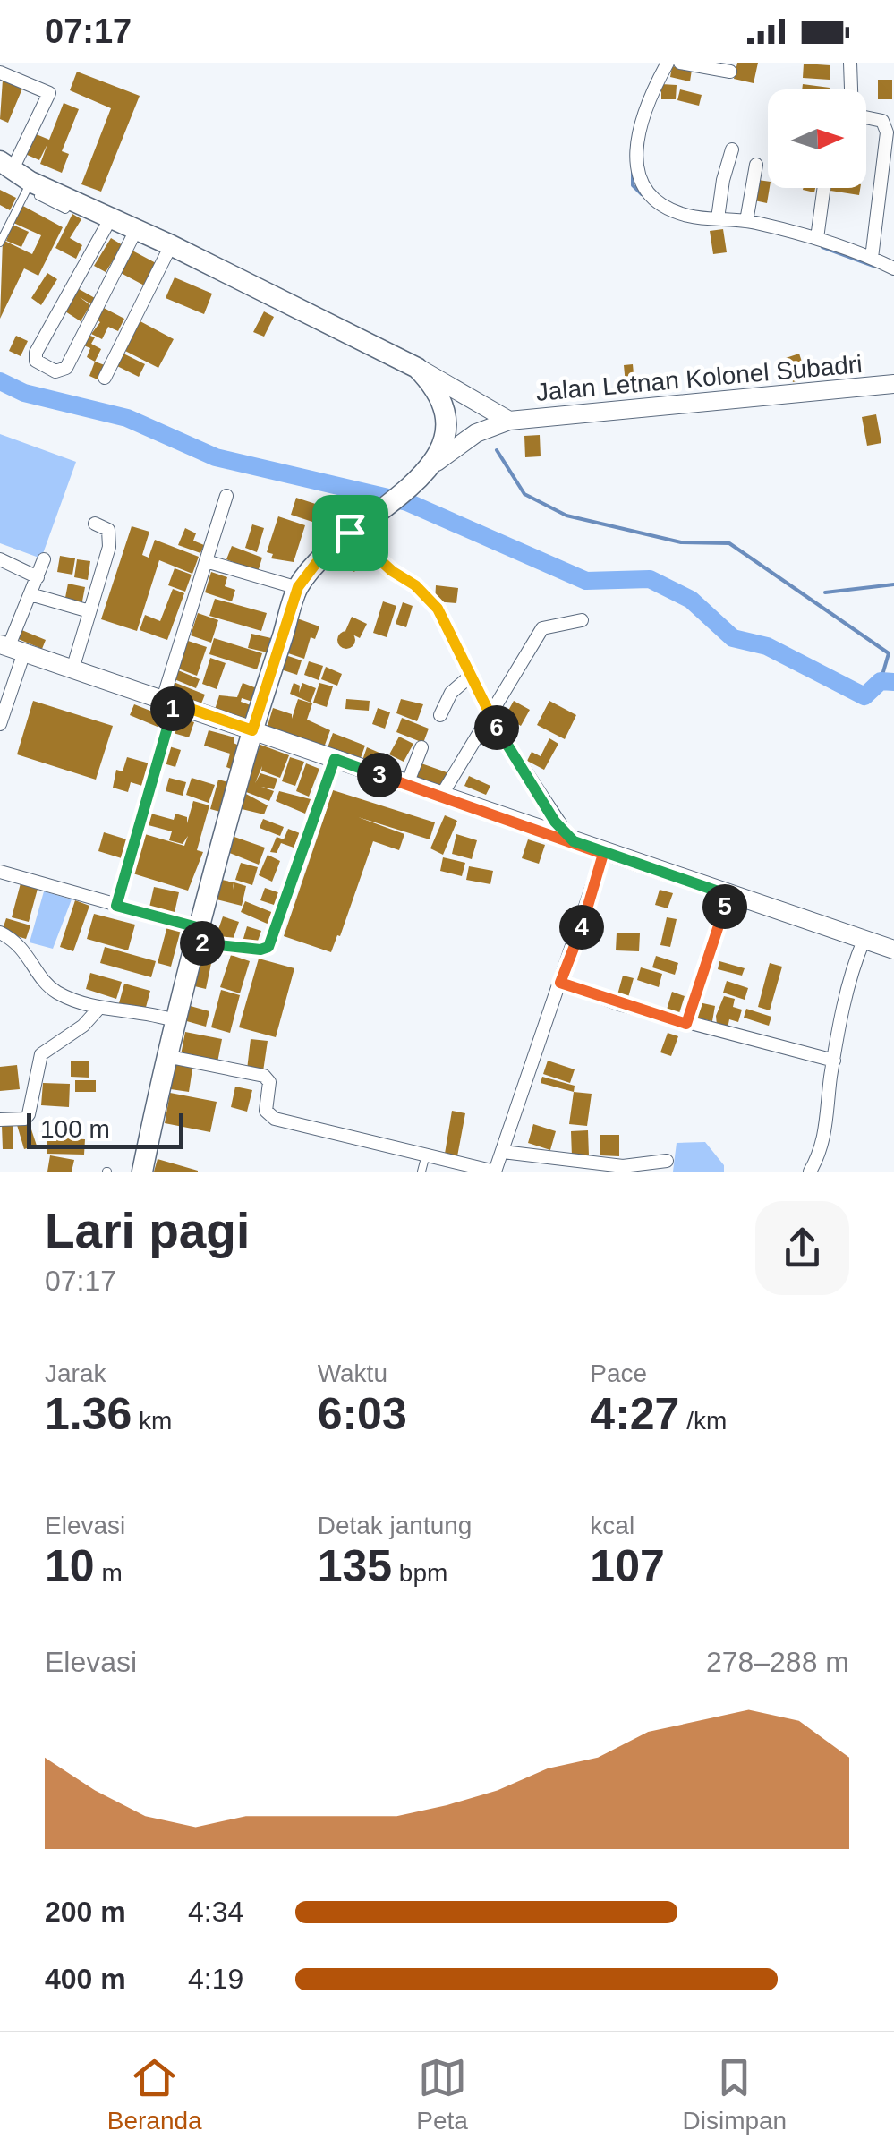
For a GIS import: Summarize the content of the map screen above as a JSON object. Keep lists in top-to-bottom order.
{
  "streets": {
    "main road": ["Jalan Letnan Kolonel Subadri"]
  },
  "scale_bar": "100 m",
  "north": "right",
  "page": {
    "status": "07:17",
    "pins": [
      "1",
      "6",
      "3",
      "5",
      "4",
      "2"
    ],
    "scale": "100 m",
    "heading": ["Lari pagi", "07:17"],
    "stats": [
      ["Jarak", "1.36 km"],
      ["Waktu", "6:03"],
      ["Pace", "4:27 /km"],
      ["Elevasi", "10 m"],
      ["Detak jantung", "135 bpm"],
      ["kcal", "107"]
    ],
    "chart": ["Elevasi", "278–288 m"],
    "list": [
      {
        "name": "200 m",
        "note": "4:34"
      },
      {
        "name": "400 m",
        "note": "4:19"
      }
    ],
    "tabs": ["Beranda", "Peta", "Disimpan"]
  }
}
